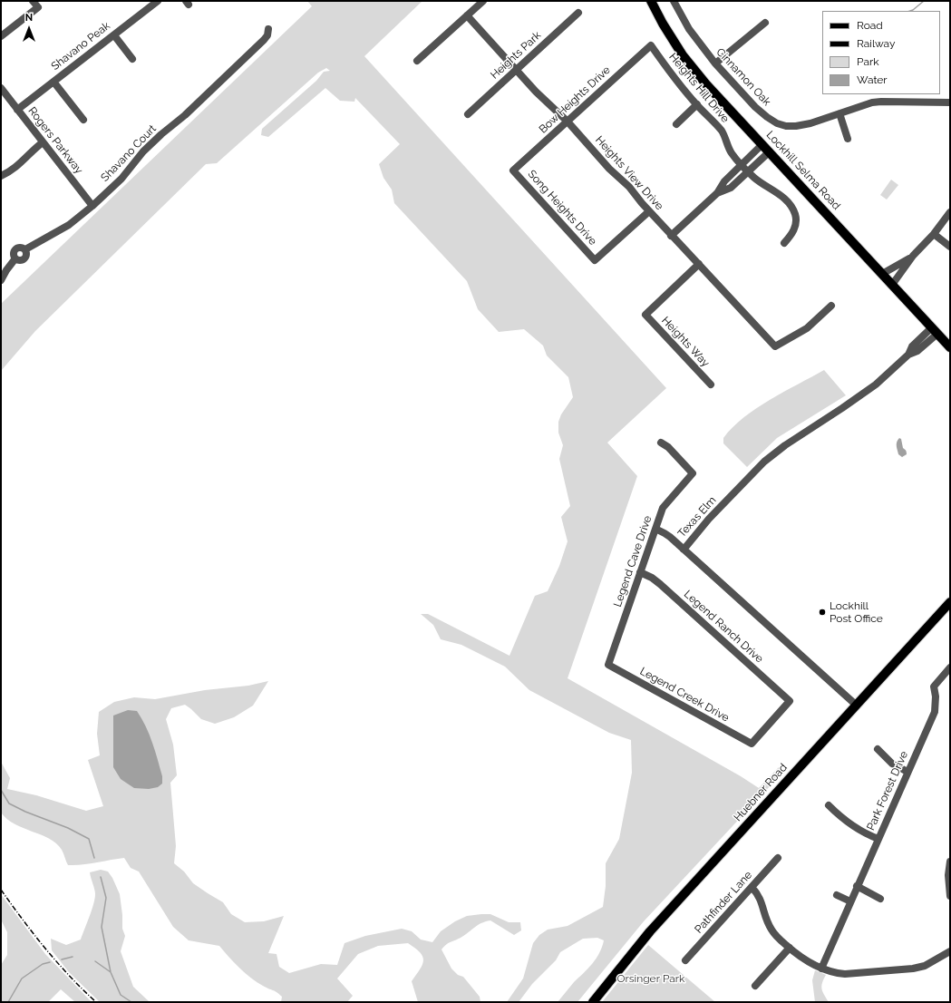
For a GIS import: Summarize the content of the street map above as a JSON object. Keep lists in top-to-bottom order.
{
  "streets": {
    "main road": ["Lockhill Selma Road", "Huebner Road"],
    "street": [
      "Shavano Peak",
      "Heights Park",
      "Cinnamon Oak",
      "Heights Hill Drive",
      "Bow Heights Drive",
      "Rogers Parkway",
      "Shavano Court",
      "Heights View Drive",
      "Song Heights Drive",
      "Heights Way",
      "Texas Elm",
      "Legend Cave Drive",
      "Legend Ranch Drive",
      "Legend Creek Drive",
      "Park Forest Drive",
      "Pathfinder Lane"
    ]
  },
  "crossings": [
    ["Shavano Peak", "Rogers Parkway"],
    ["Heights Park", "Heights View Drive"],
    ["Heights Hill Drive", "Bow Heights Drive"],
    ["Bow Heights Drive", "Heights View Drive"],
    ["Bow Heights Drive", "Song Heights Drive"],
    ["Rogers Parkway", "Shavano Court"],
    ["Lockhill Selma Road", "Texas Elm"],
    ["Heights View Drive", "Song Heights Drive"],
    ["Heights View Drive", "Heights Way"],
    ["Texas Elm", "Huebner Road"],
    ["Legend Cave Drive", "Legend Ranch Drive"],
    ["Legend Cave Drive", "Legend Creek Drive"],
    ["Legend Ranch Drive", "Legend Creek Drive"]
  ],
  "parks": ["Orsinger Park"],
  "places": ["Lockhill Post Office"],
  "legend": [
    "Road",
    "Railway",
    "Park",
    "Water"
  ],
  "north": "top"
}
